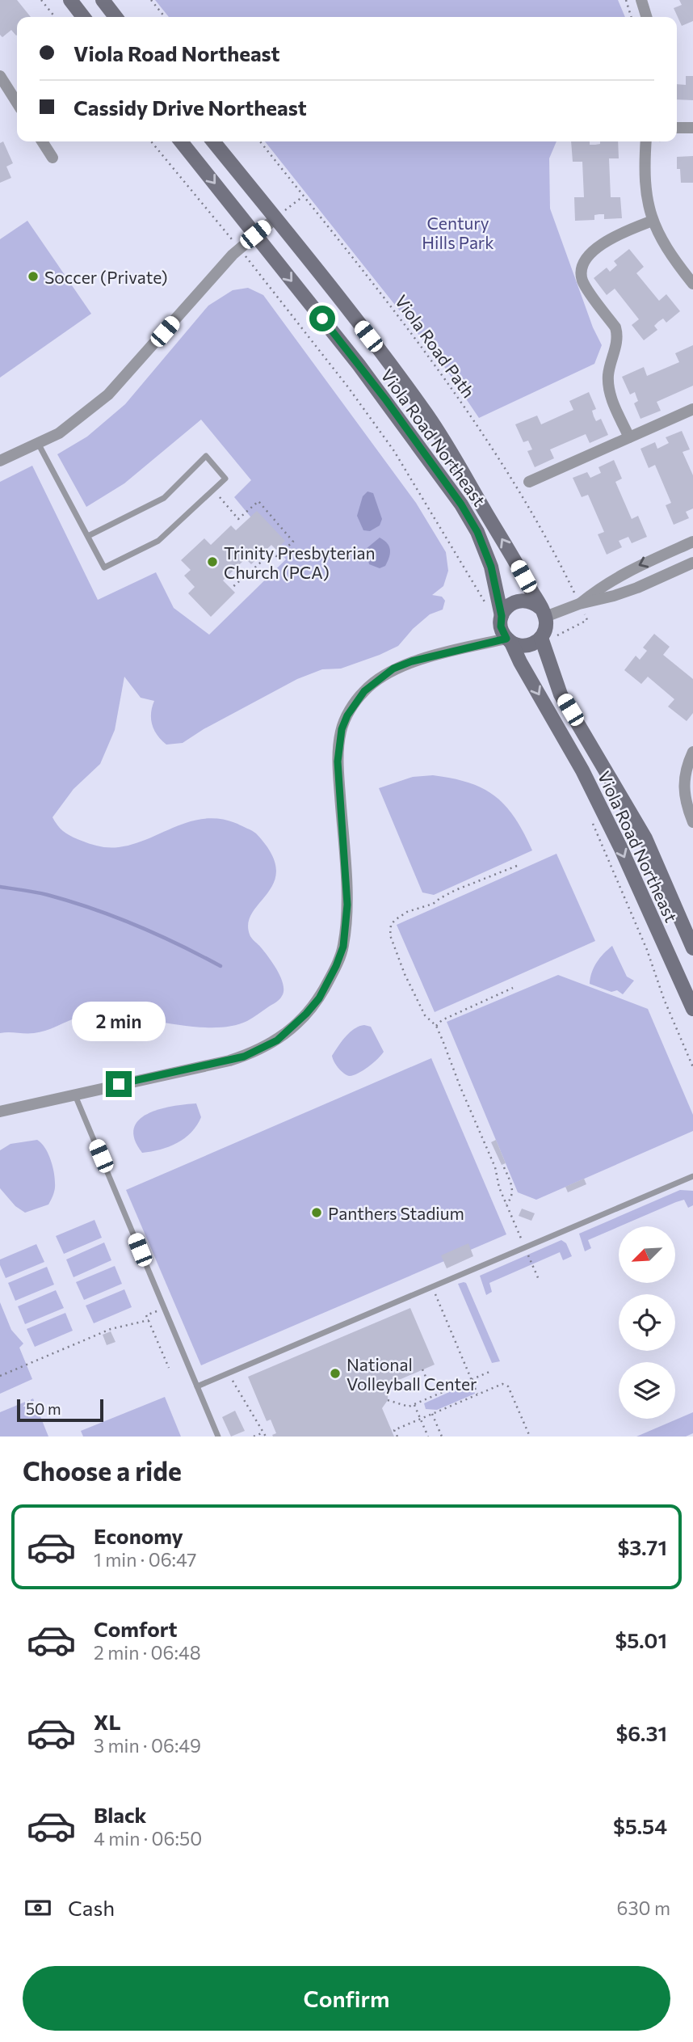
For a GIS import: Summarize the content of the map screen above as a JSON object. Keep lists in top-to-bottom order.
{
  "streets": {
    "main road": ["Viola Road Northeast"],
    "path": ["Viola Road Path"]
  },
  "parks": ["Century Hills Park"],
  "places": [
    "Soccer (Private)",
    "Trinity Presbyterian Church (PCA)",
    "Panthers Stadium",
    "National Volleyball Center"
  ],
  "scale_bar": "50 m",
  "north": "bottom left",
  "page": {
    "banner": ["Viola Road Northeast", "Cassidy Drive Northeast"],
    "bubble": "2 min",
    "scale": "50 m",
    "heading": "Choose a ride",
    "list": [
      {
        "name": "Economy",
        "note": "1 min · 06:47",
        "value": "$3.71"
      },
      {
        "name": "Comfort",
        "note": "2 min · 06:48",
        "value": "$5.01"
      },
      {
        "name": "XL",
        "note": "3 min · 06:49",
        "value": "$6.31"
      },
      {
        "name": "Black",
        "note": "4 min · 06:50",
        "value": "$5.54"
      }
    ],
    "pay": ["Cash", "630 m"],
    "buttons": "Confirm"
  }
}
